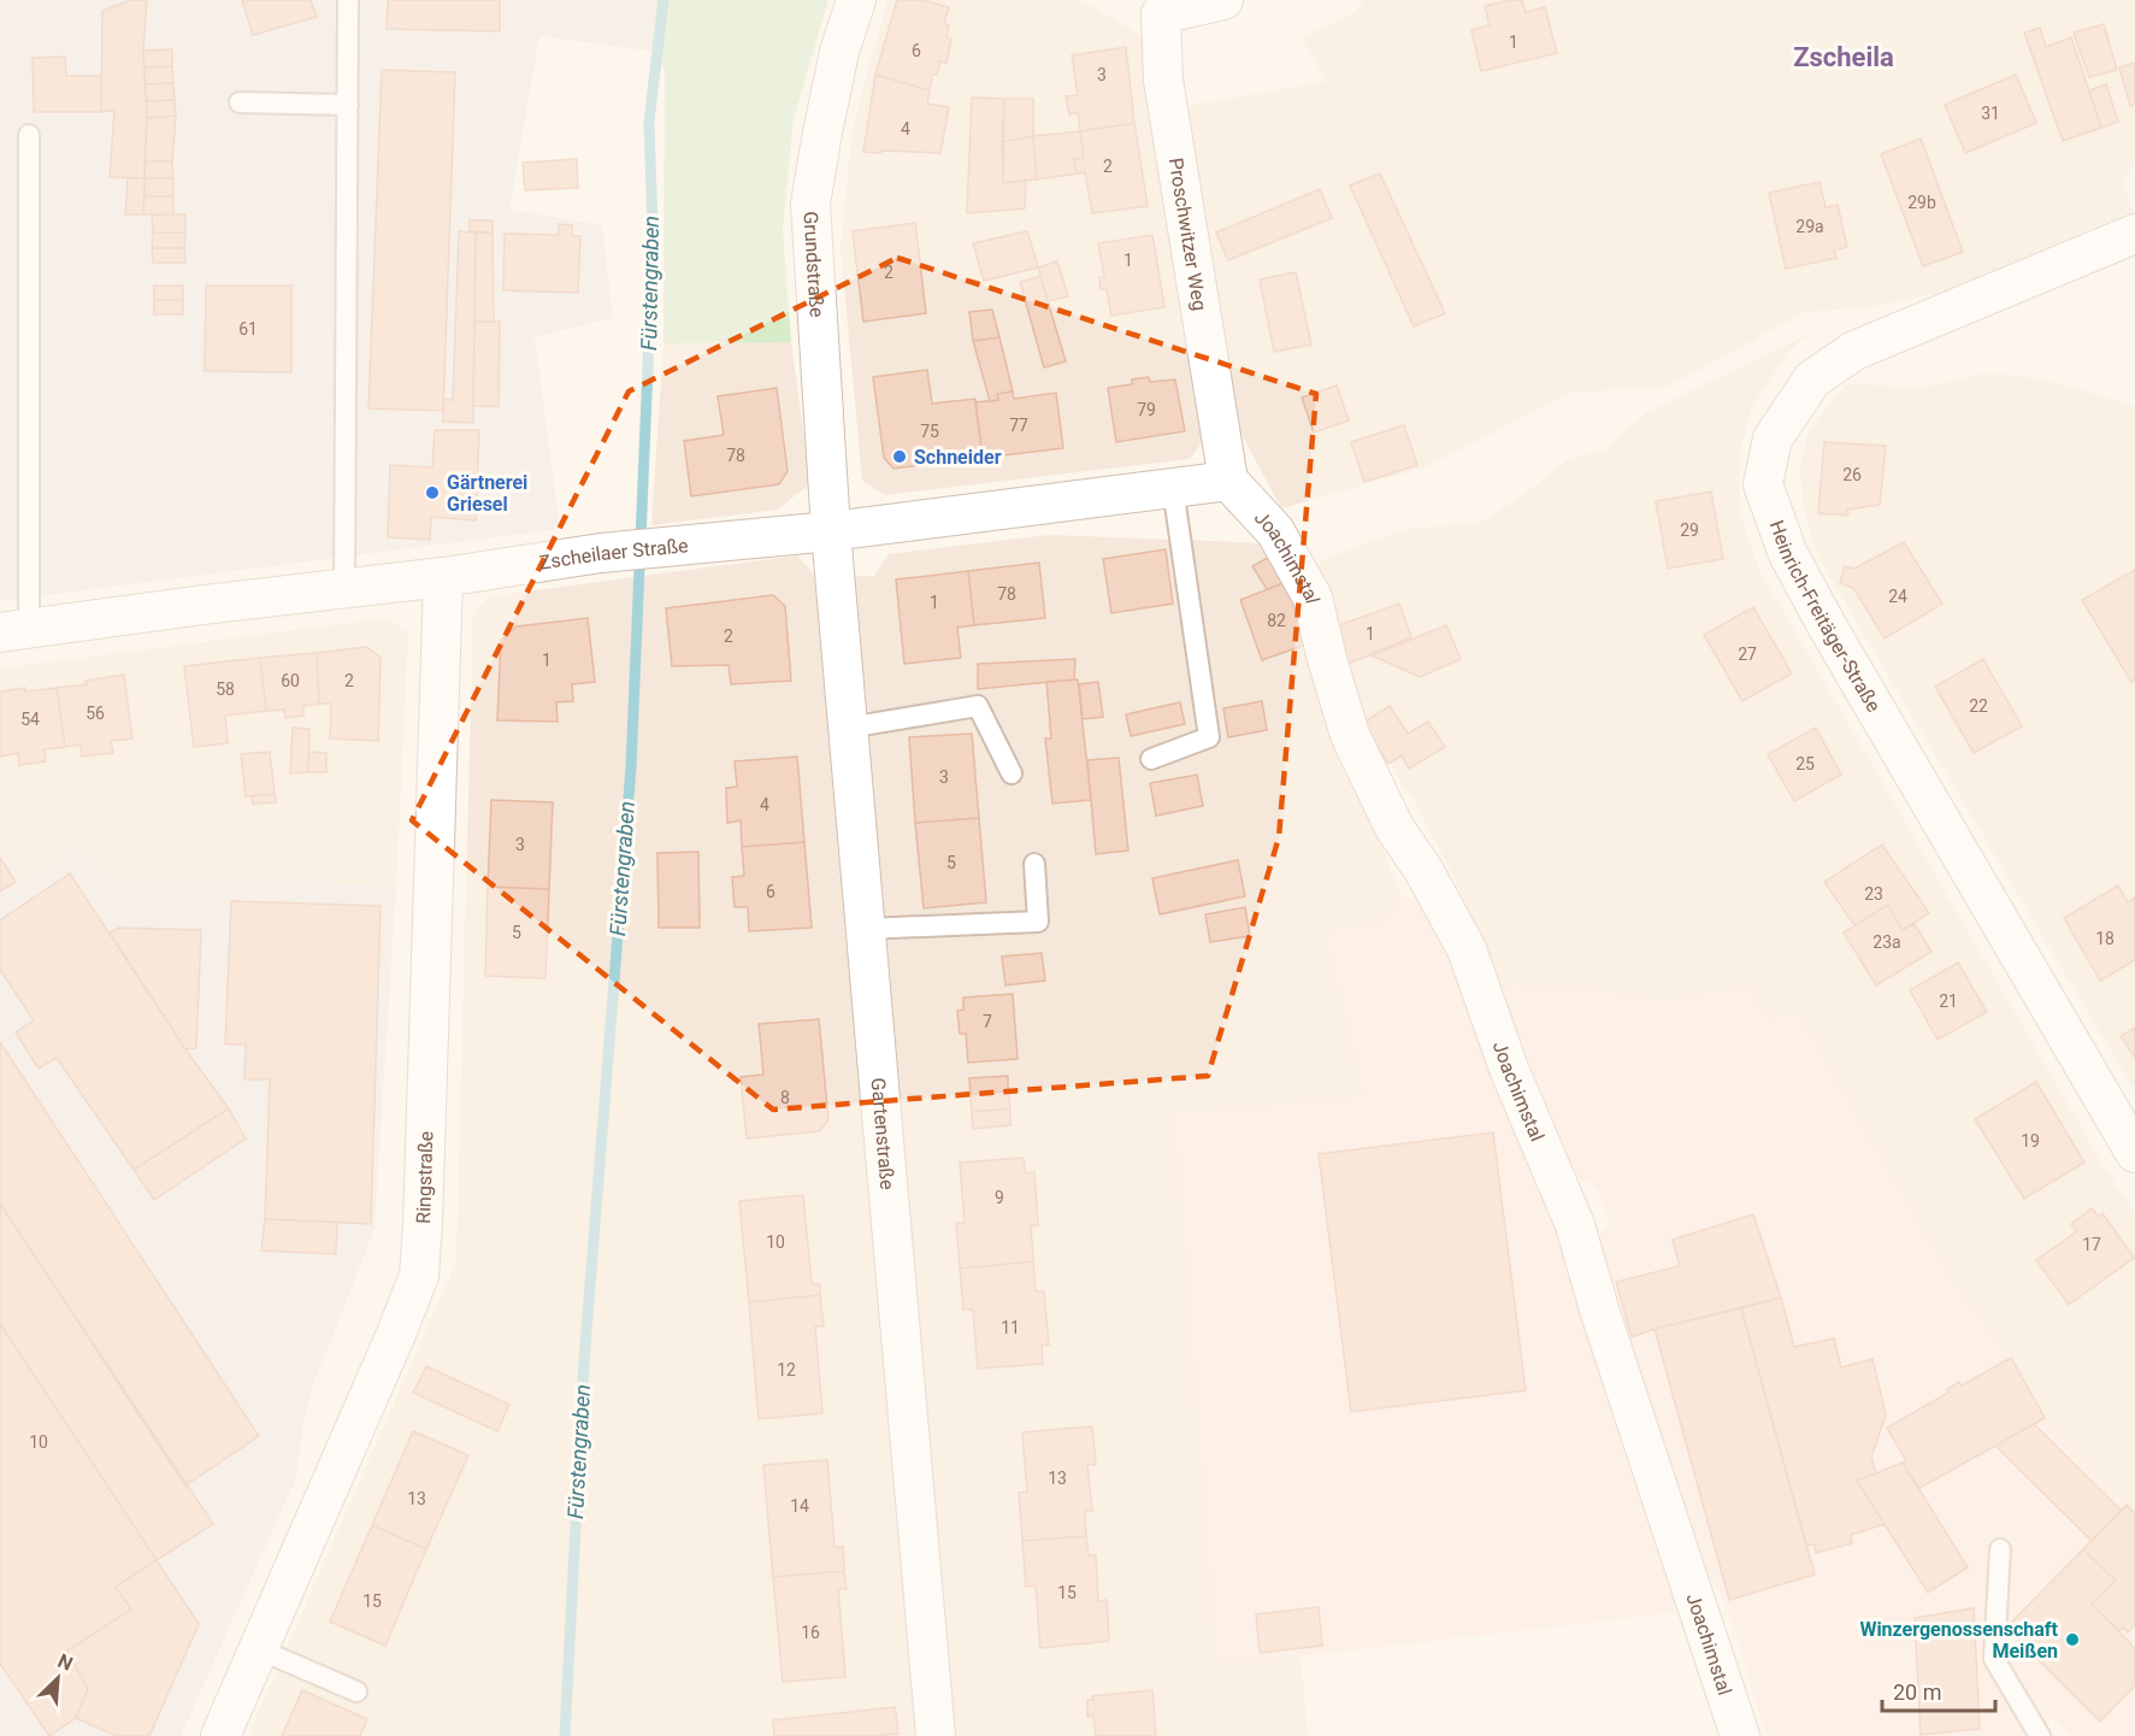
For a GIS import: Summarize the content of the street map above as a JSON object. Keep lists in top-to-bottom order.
{
  "streets": {
    "street": [
      "Proschwitzer Weg",
      "Grundstraße",
      "Zscheilaer Straße",
      "Joachimstal",
      "Heinrich-Freitäger-Straße",
      "Gartenstraße",
      "Ringstraße"
    ]
  },
  "crossings": [
    ["Proschwitzer Weg", "Zscheilaer Straße"],
    ["Proschwitzer Weg", "Joachimstal"],
    ["Grundstraße", "Zscheilaer Straße"],
    ["Grundstraße", "Gartenstraße"],
    ["Zscheilaer Straße", "Joachimstal"],
    ["Zscheilaer Straße", "Gartenstraße"],
    ["Zscheilaer Straße", "Ringstraße"]
  ],
  "districts": ["Zscheila"],
  "water": ["Fürstengraben"],
  "places": ["Schneider", "Gärtnerei Griesel", "Winzergenossenschaft Meißen"],
  "house_numbers": [
    "1",
    "6",
    "3",
    "31",
    "4",
    "2",
    "29b",
    "29a",
    "1",
    "2",
    "61",
    "79",
    "77",
    "75",
    "78",
    "26",
    "29",
    "78",
    "24",
    "1",
    "82",
    "1",
    "2",
    "27",
    "1",
    "60",
    "2",
    "58",
    "22",
    "56",
    "54",
    "25",
    "3",
    "4",
    "3",
    "5",
    "6",
    "23",
    "5",
    "18",
    "23a",
    "21",
    "7",
    "8",
    "19",
    "9",
    "10",
    "17",
    "11",
    "12",
    "10",
    "13",
    "13",
    "14",
    "15",
    "15",
    "16"
  ],
  "scale_bar": "20 m",
  "north": "top right"
}
